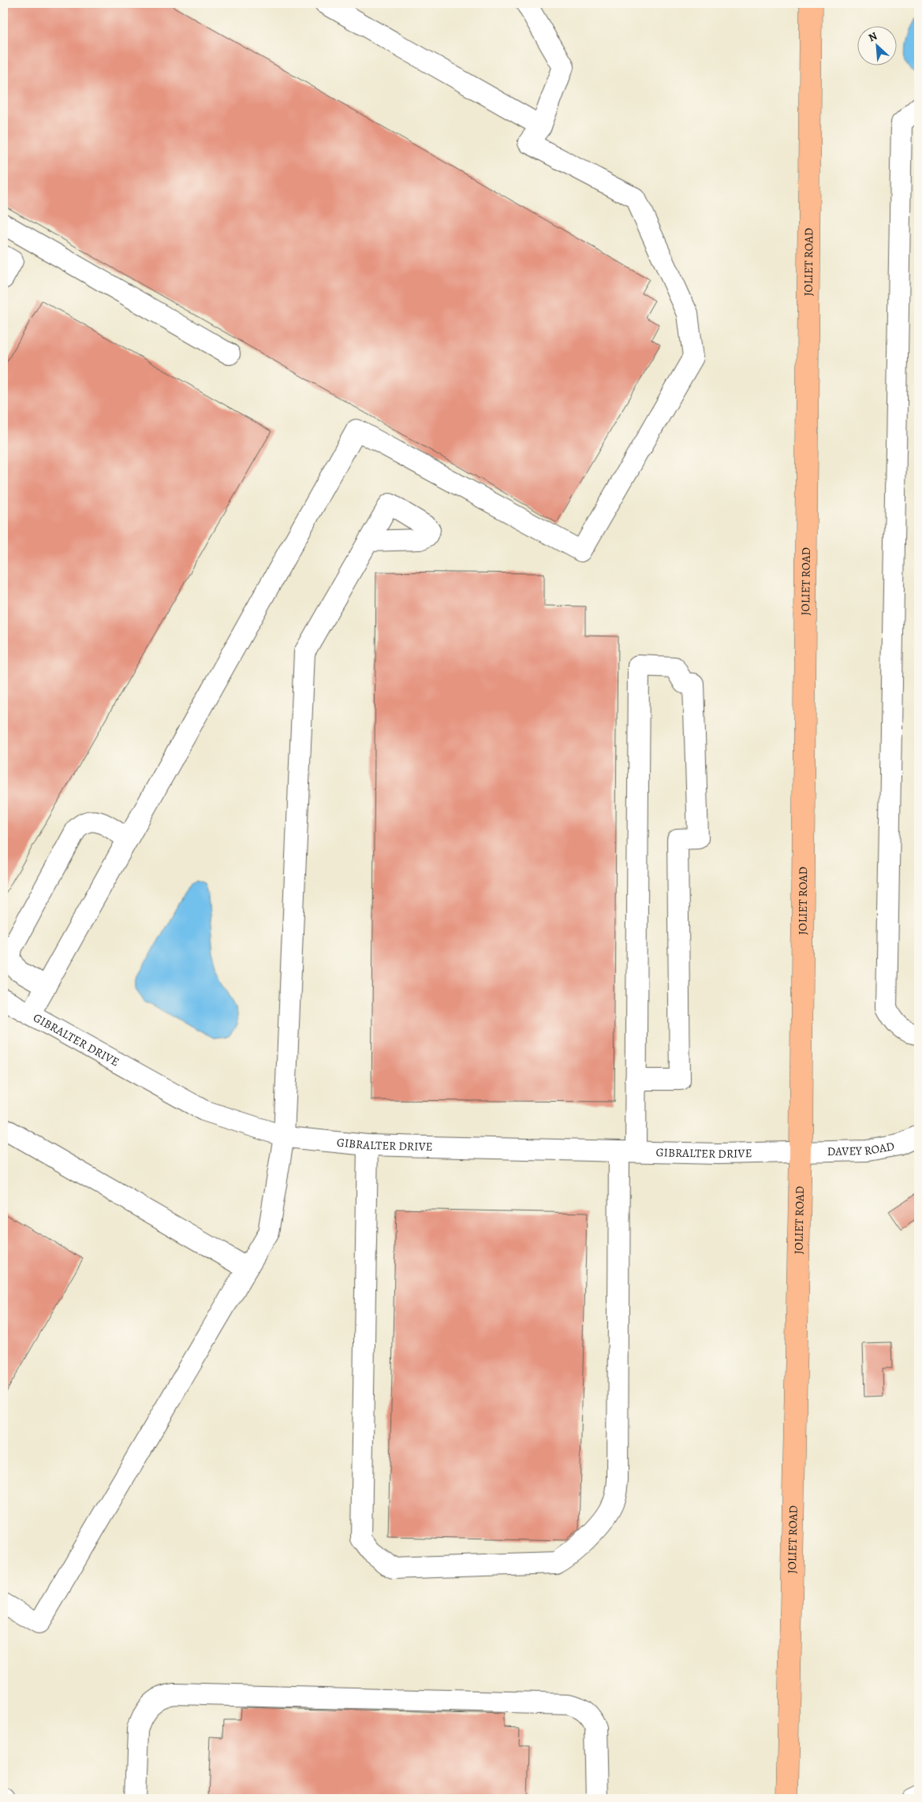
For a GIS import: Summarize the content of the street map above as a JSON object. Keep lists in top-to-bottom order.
{
  "streets": {
    "main road": ["JOLIET ROAD"],
    "street": ["GIBRALTER DRIVE", "DAVEY ROAD"]
  },
  "crossings": [
    ["JOLIET ROAD", "GIBRALTER DRIVE"],
    ["JOLIET ROAD", "DAVEY ROAD"],
    ["GIBRALTER DRIVE", "DAVEY ROAD"]
  ],
  "north": "top left"
}
